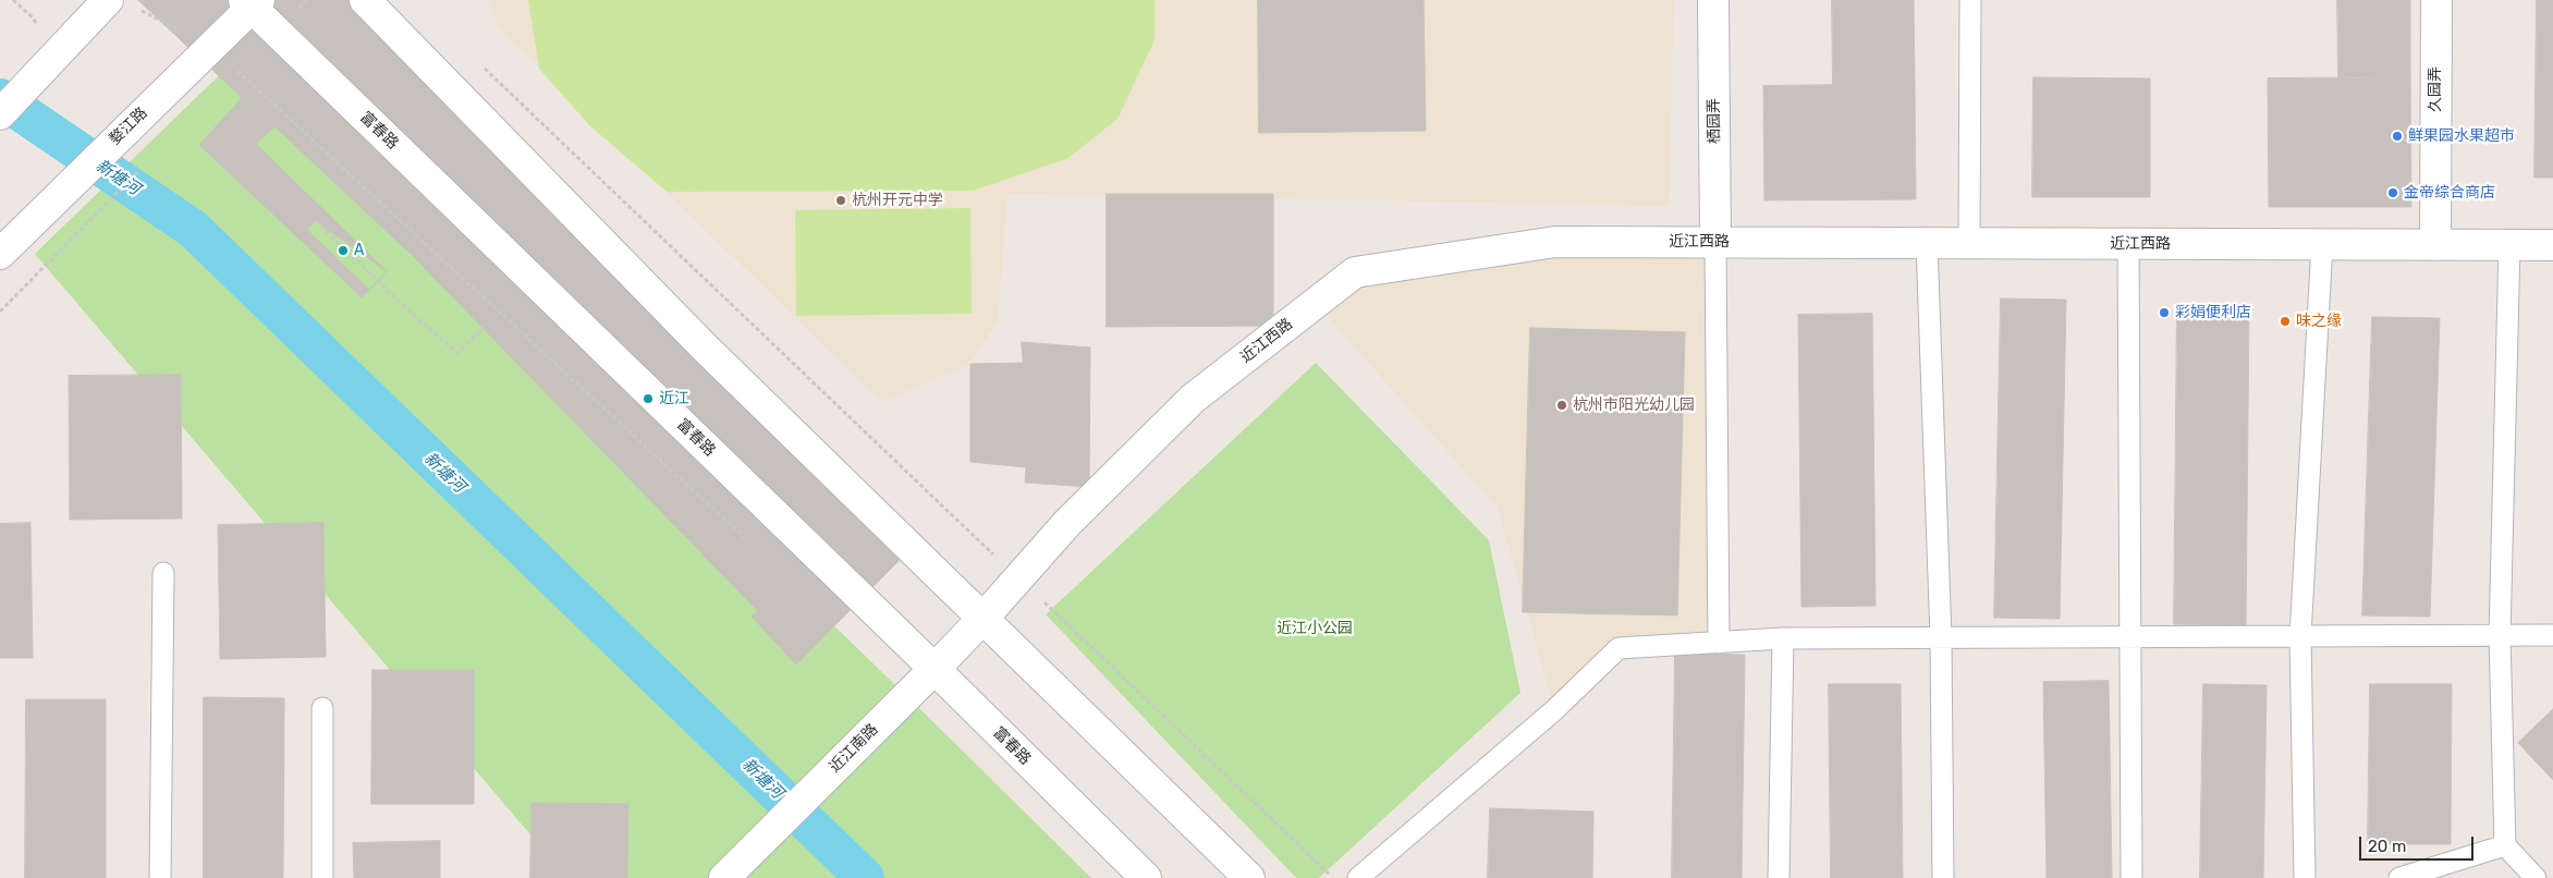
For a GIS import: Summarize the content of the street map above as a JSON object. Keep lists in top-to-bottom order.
{
  "streets": {
    "street": [
      "久园弄",
      "栖园弄",
      "婺江路",
      "富春路",
      "近江西路",
      "近江南路"
    ]
  },
  "crossings": [
    ["久园弄", "近江西路"],
    ["栖园弄", "近江西路"],
    ["婺江路", "富春路"],
    ["富春路", "近江南路"],
    ["近江西路", "近江南路"]
  ],
  "water": ["新塘河"],
  "parks": ["近江小公园"],
  "places": [
    "鲜果园水果超市",
    "金帝综合商店",
    "杭州开元中学",
    "A",
    "彩娟便利店",
    "味之缘",
    "近江",
    "杭州市阳光幼儿园"
  ],
  "scale_bar": "20 m"
}
